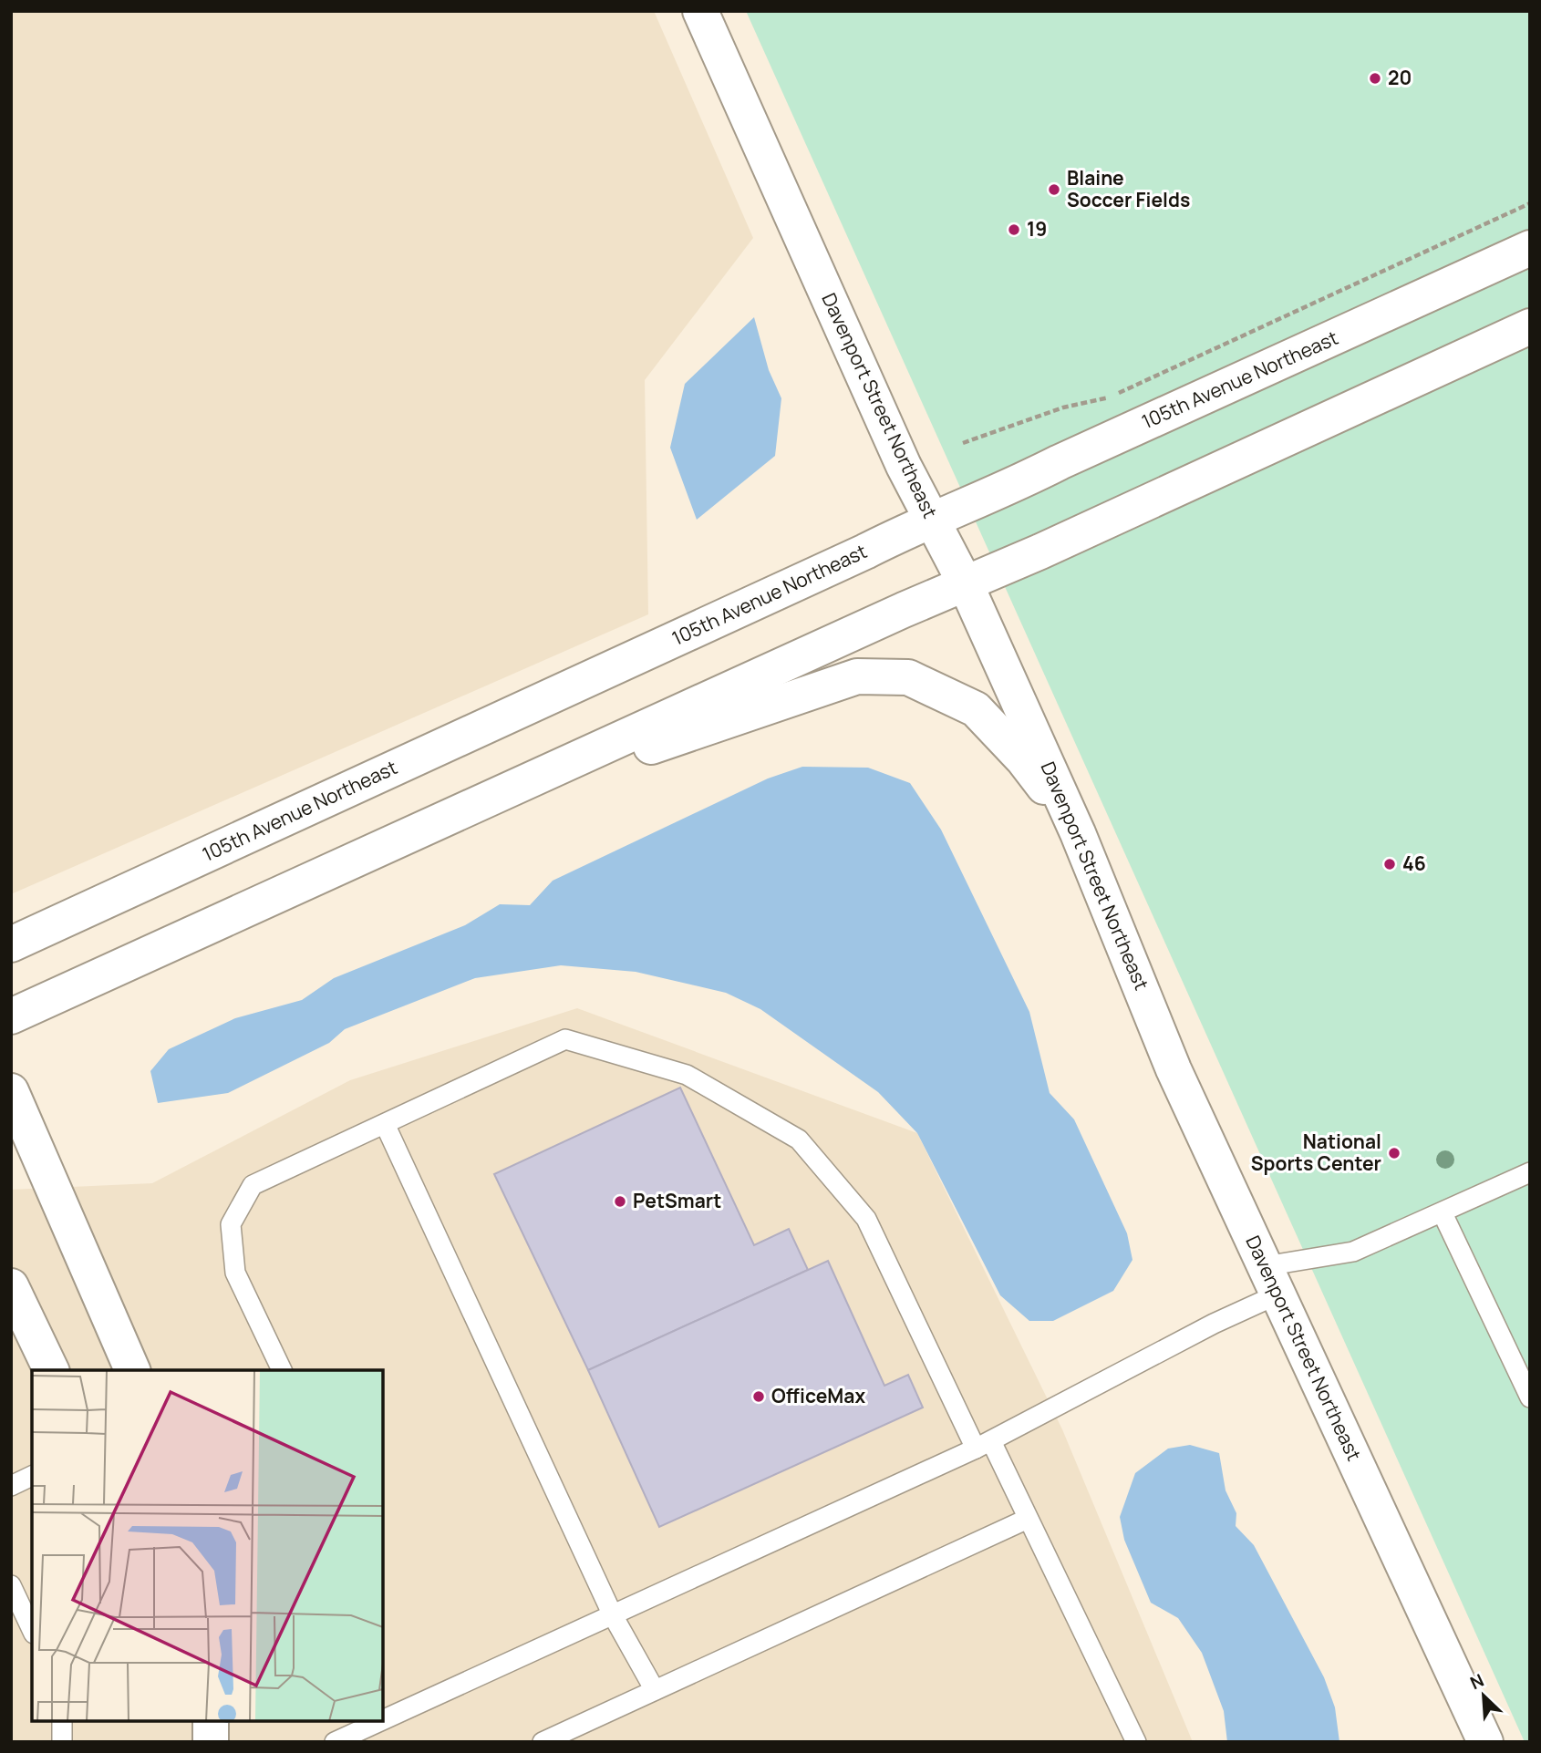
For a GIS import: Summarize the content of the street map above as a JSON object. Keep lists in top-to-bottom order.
{
  "streets": {
    "street": ["105th Avenue Northeast", "Davenport Street Northeast"]
  },
  "crossings": [
    ["105th Avenue Northeast", "Davenport Street Northeast"]
  ],
  "places": [
    "20",
    "Blaine Soccer Fields",
    "19",
    "46",
    "National Sports Center",
    "PetSmart",
    "OfficeMax"
  ],
  "north": "top left"
}
